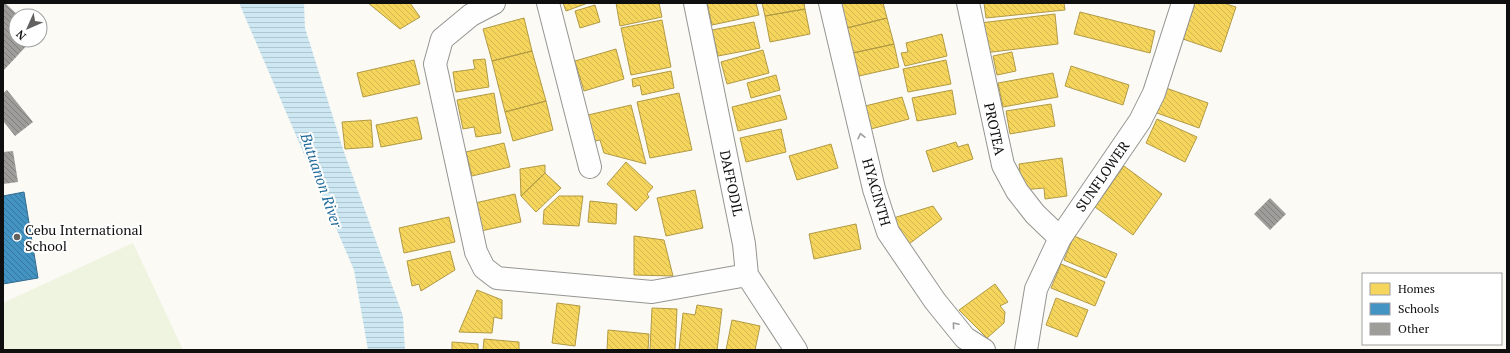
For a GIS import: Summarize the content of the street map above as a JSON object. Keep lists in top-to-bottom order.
{
  "streets": {
    "street": [
      "PROTEA",
      "SUNFLOWER",
      "DAFFODIL",
      "HYACINTH"
    ]
  },
  "crossings": [
    ["PROTEA", "SUNFLOWER"]
  ],
  "one_way": ["HYACINTH"],
  "water": ["Butuanon River"],
  "places": ["Cebu International School"],
  "legend": ["Homes", "Schools", "Other"],
  "north": "bottom left"
}
